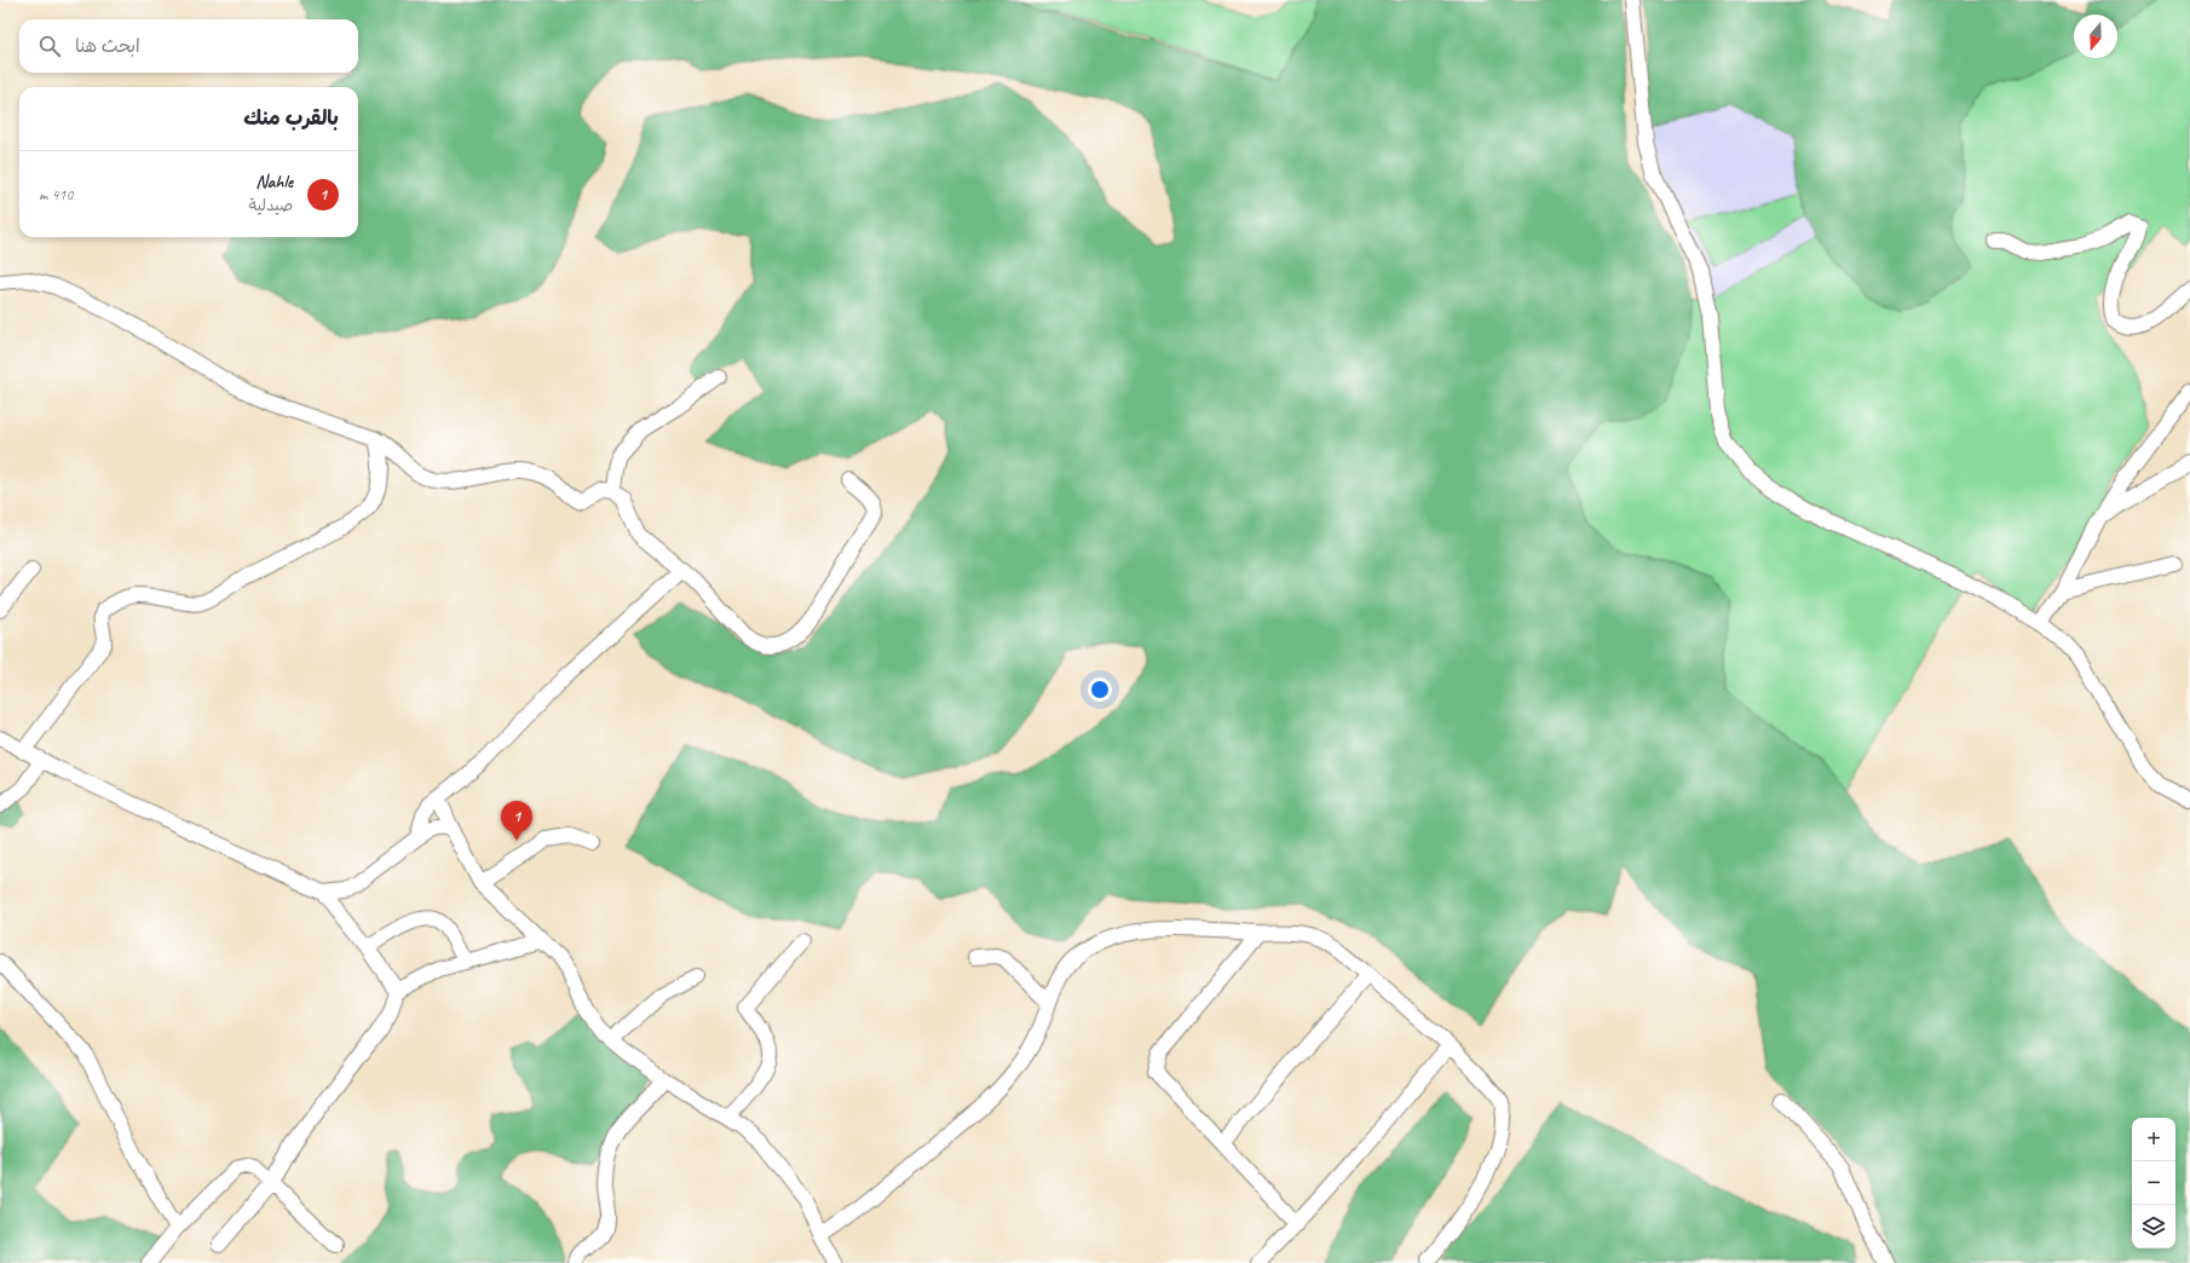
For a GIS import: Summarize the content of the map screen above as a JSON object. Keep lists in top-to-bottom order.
{
  "north": "bottom",
  "page": {
    "search": "ابحث هنا",
    "heading": "بالقرب منك",
    "list": [
      {
        "mark": "1",
        "name": "Nahle",
        "note": "صيدلية",
        "value": "410 m"
      }
    ],
    "pins": "1",
    "map_buttons": ["+", "−"]
  }
}
